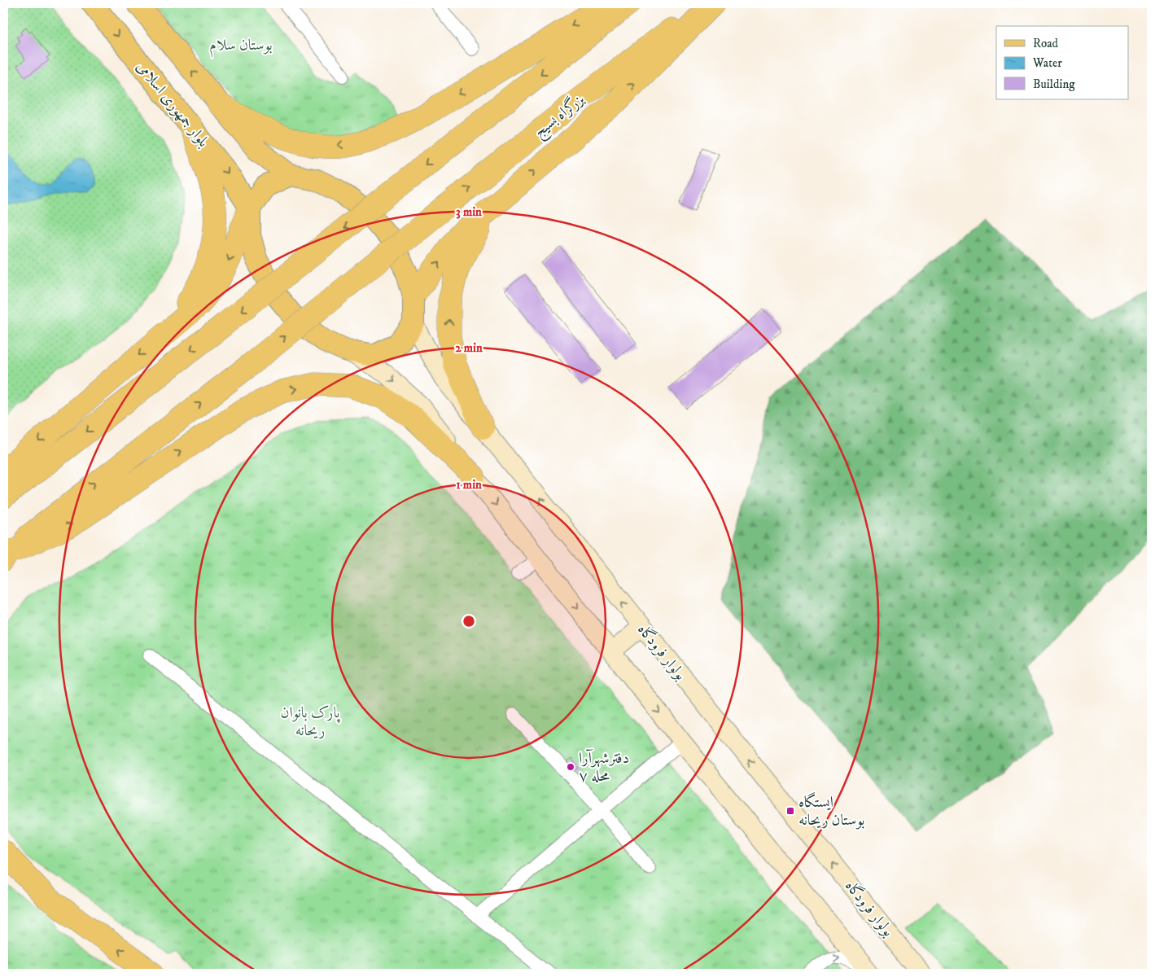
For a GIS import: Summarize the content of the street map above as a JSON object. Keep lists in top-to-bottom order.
{
  "streets": {
    "highway": ["بزرگراه بسیج"],
    "main road": ["بلوار جمهوری اسلامی", "بولوار فرودگاه"]
  },
  "parks": ["بوستان سلام", "پارک بانوان ریحانه"],
  "places": {
    "other": ["دفترشهرآرا محله ۷"],
    "transit": ["ایستگاه بوستان ریحانه"]
  },
  "legend": ["Road", "Water", "Building"],
  "rings": ["3 min", "2 min", "1 min"]
}
